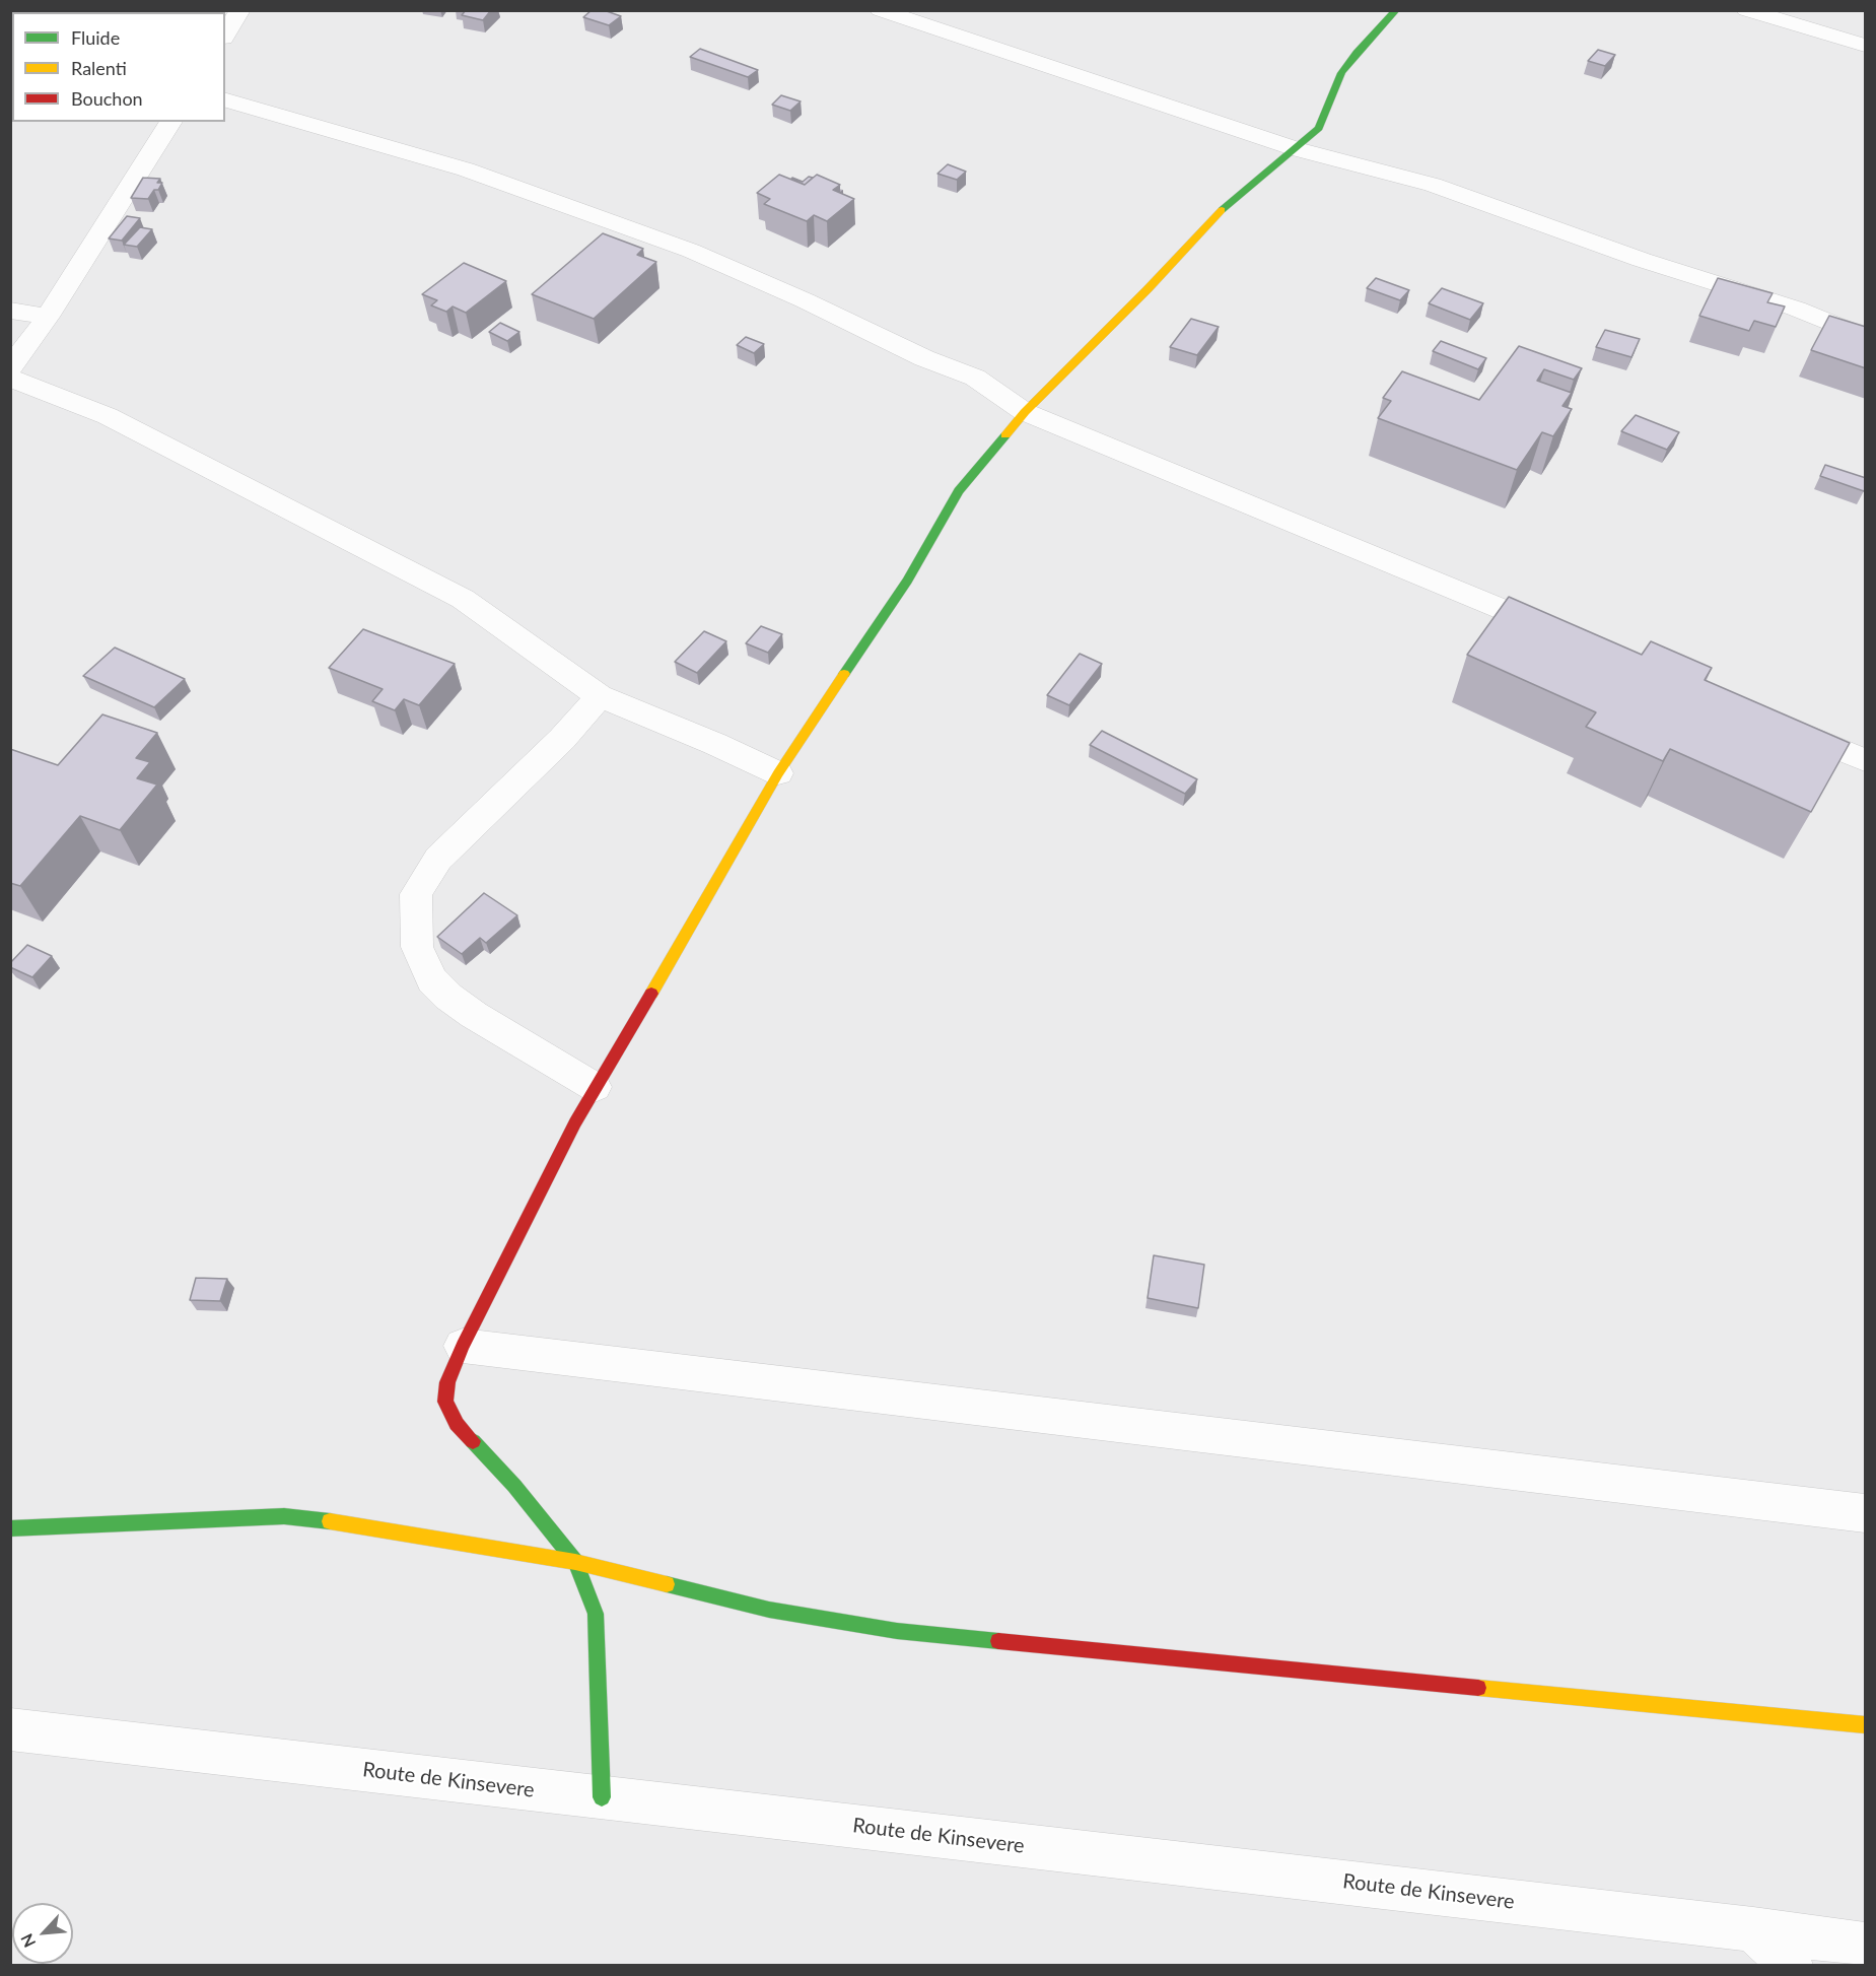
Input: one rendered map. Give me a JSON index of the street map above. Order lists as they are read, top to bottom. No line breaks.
{"streets":{"street":["Route de Kinsevere"]},"legend":["Fluide","Ralenti","Bouchon"],"north":"bottom left"}
